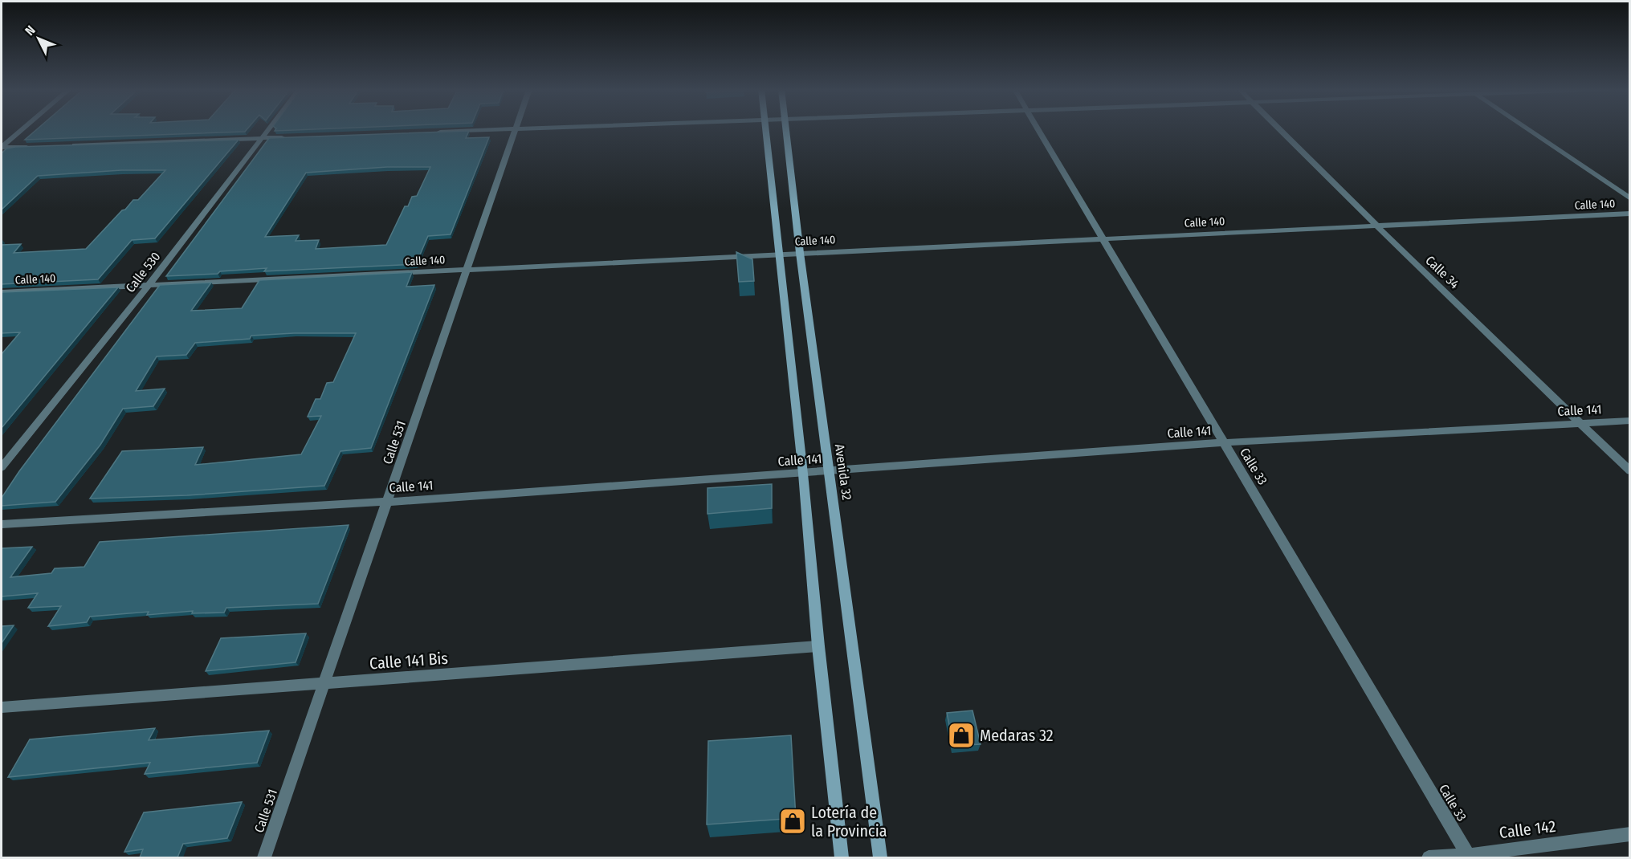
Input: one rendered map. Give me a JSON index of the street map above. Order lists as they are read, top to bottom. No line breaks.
{"streets":{"main road":["Avenida 32"],"street":["Calle 140","Calle 530","Calle 34","Calle 141","Calle 531","Calle 33","Calle 141 Bis","Calle 142"]},"crossings":[["Calle 140","Calle 530"],["Calle 140","Calle 34"],["Calle 140","Calle 531"],["Calle 140","Calle 33"],["Calle 140","Avenida 32"],["Calle 34","Calle 141"],["Calle 141","Calle 531"],["Calle 141","Calle 33"],["Calle 141","Avenida 32"],["Calle 531","Calle 141 Bis"],["Calle 33","Calle 142"]],"places":{"shop":["Medaras 32","Lotería de la Provincia"]},"north":"top left"}
